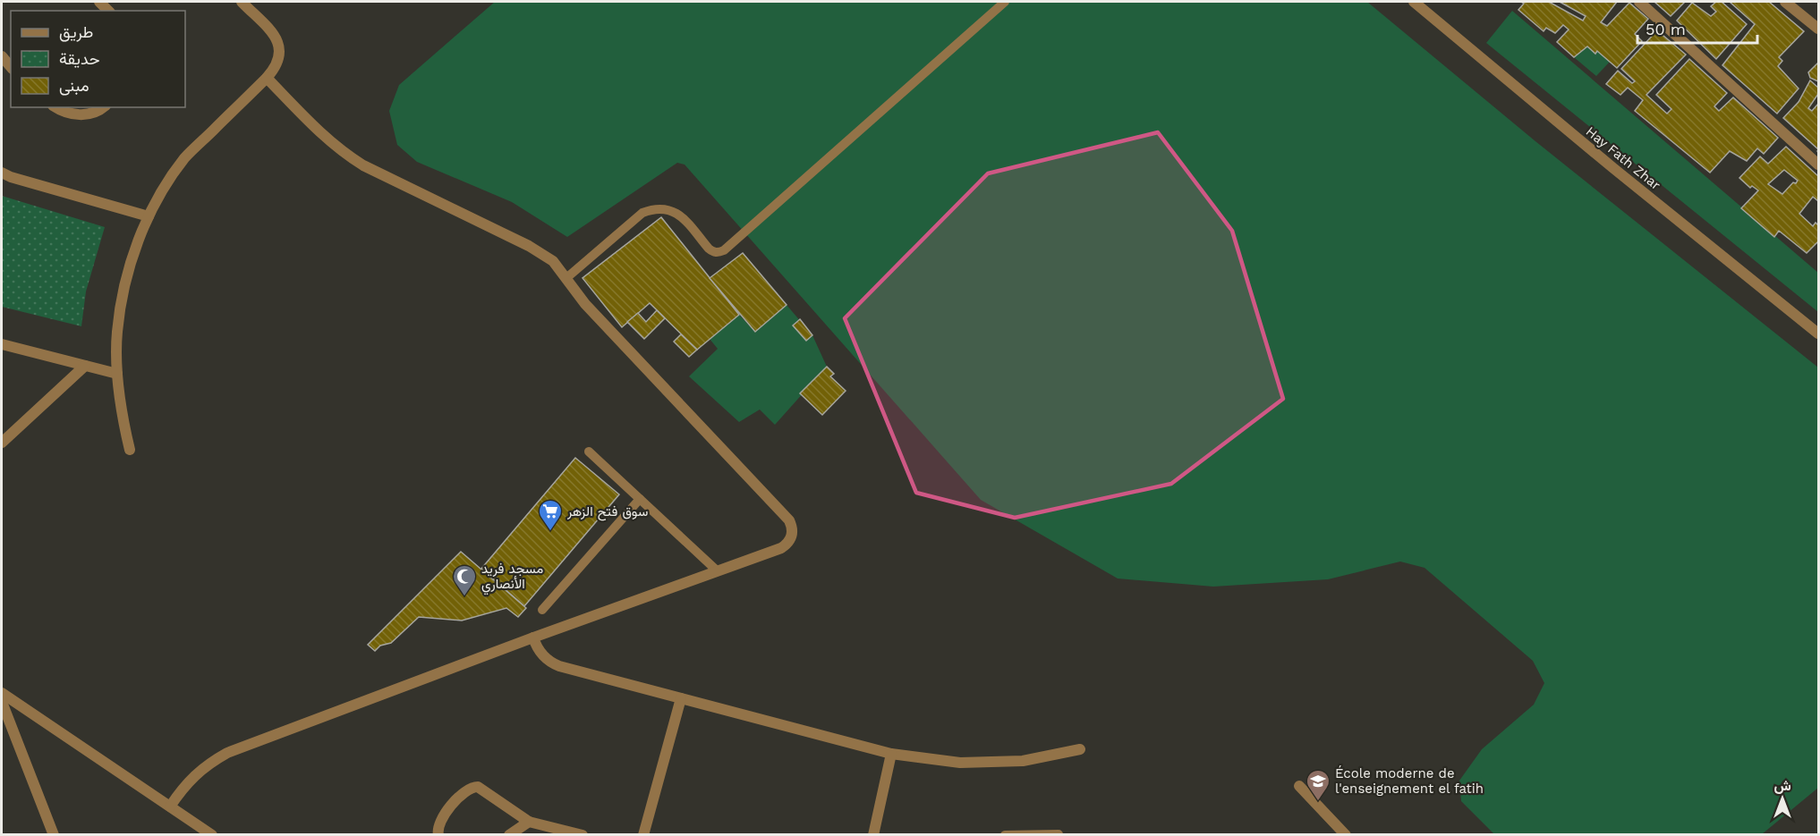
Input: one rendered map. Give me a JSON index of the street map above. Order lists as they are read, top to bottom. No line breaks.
{"streets":{"street":["Hay Fath Zhar"]},"places":{"supermarket":["سوق فتح الزهر"],"mosque":["مسجد فريد الأنصاري"],"school or university":["École moderne de l'enseignement el fatih"]},"legend":["طريق","حديقة","مبنى"],"scale_bar":"50 m","north":"top"}
